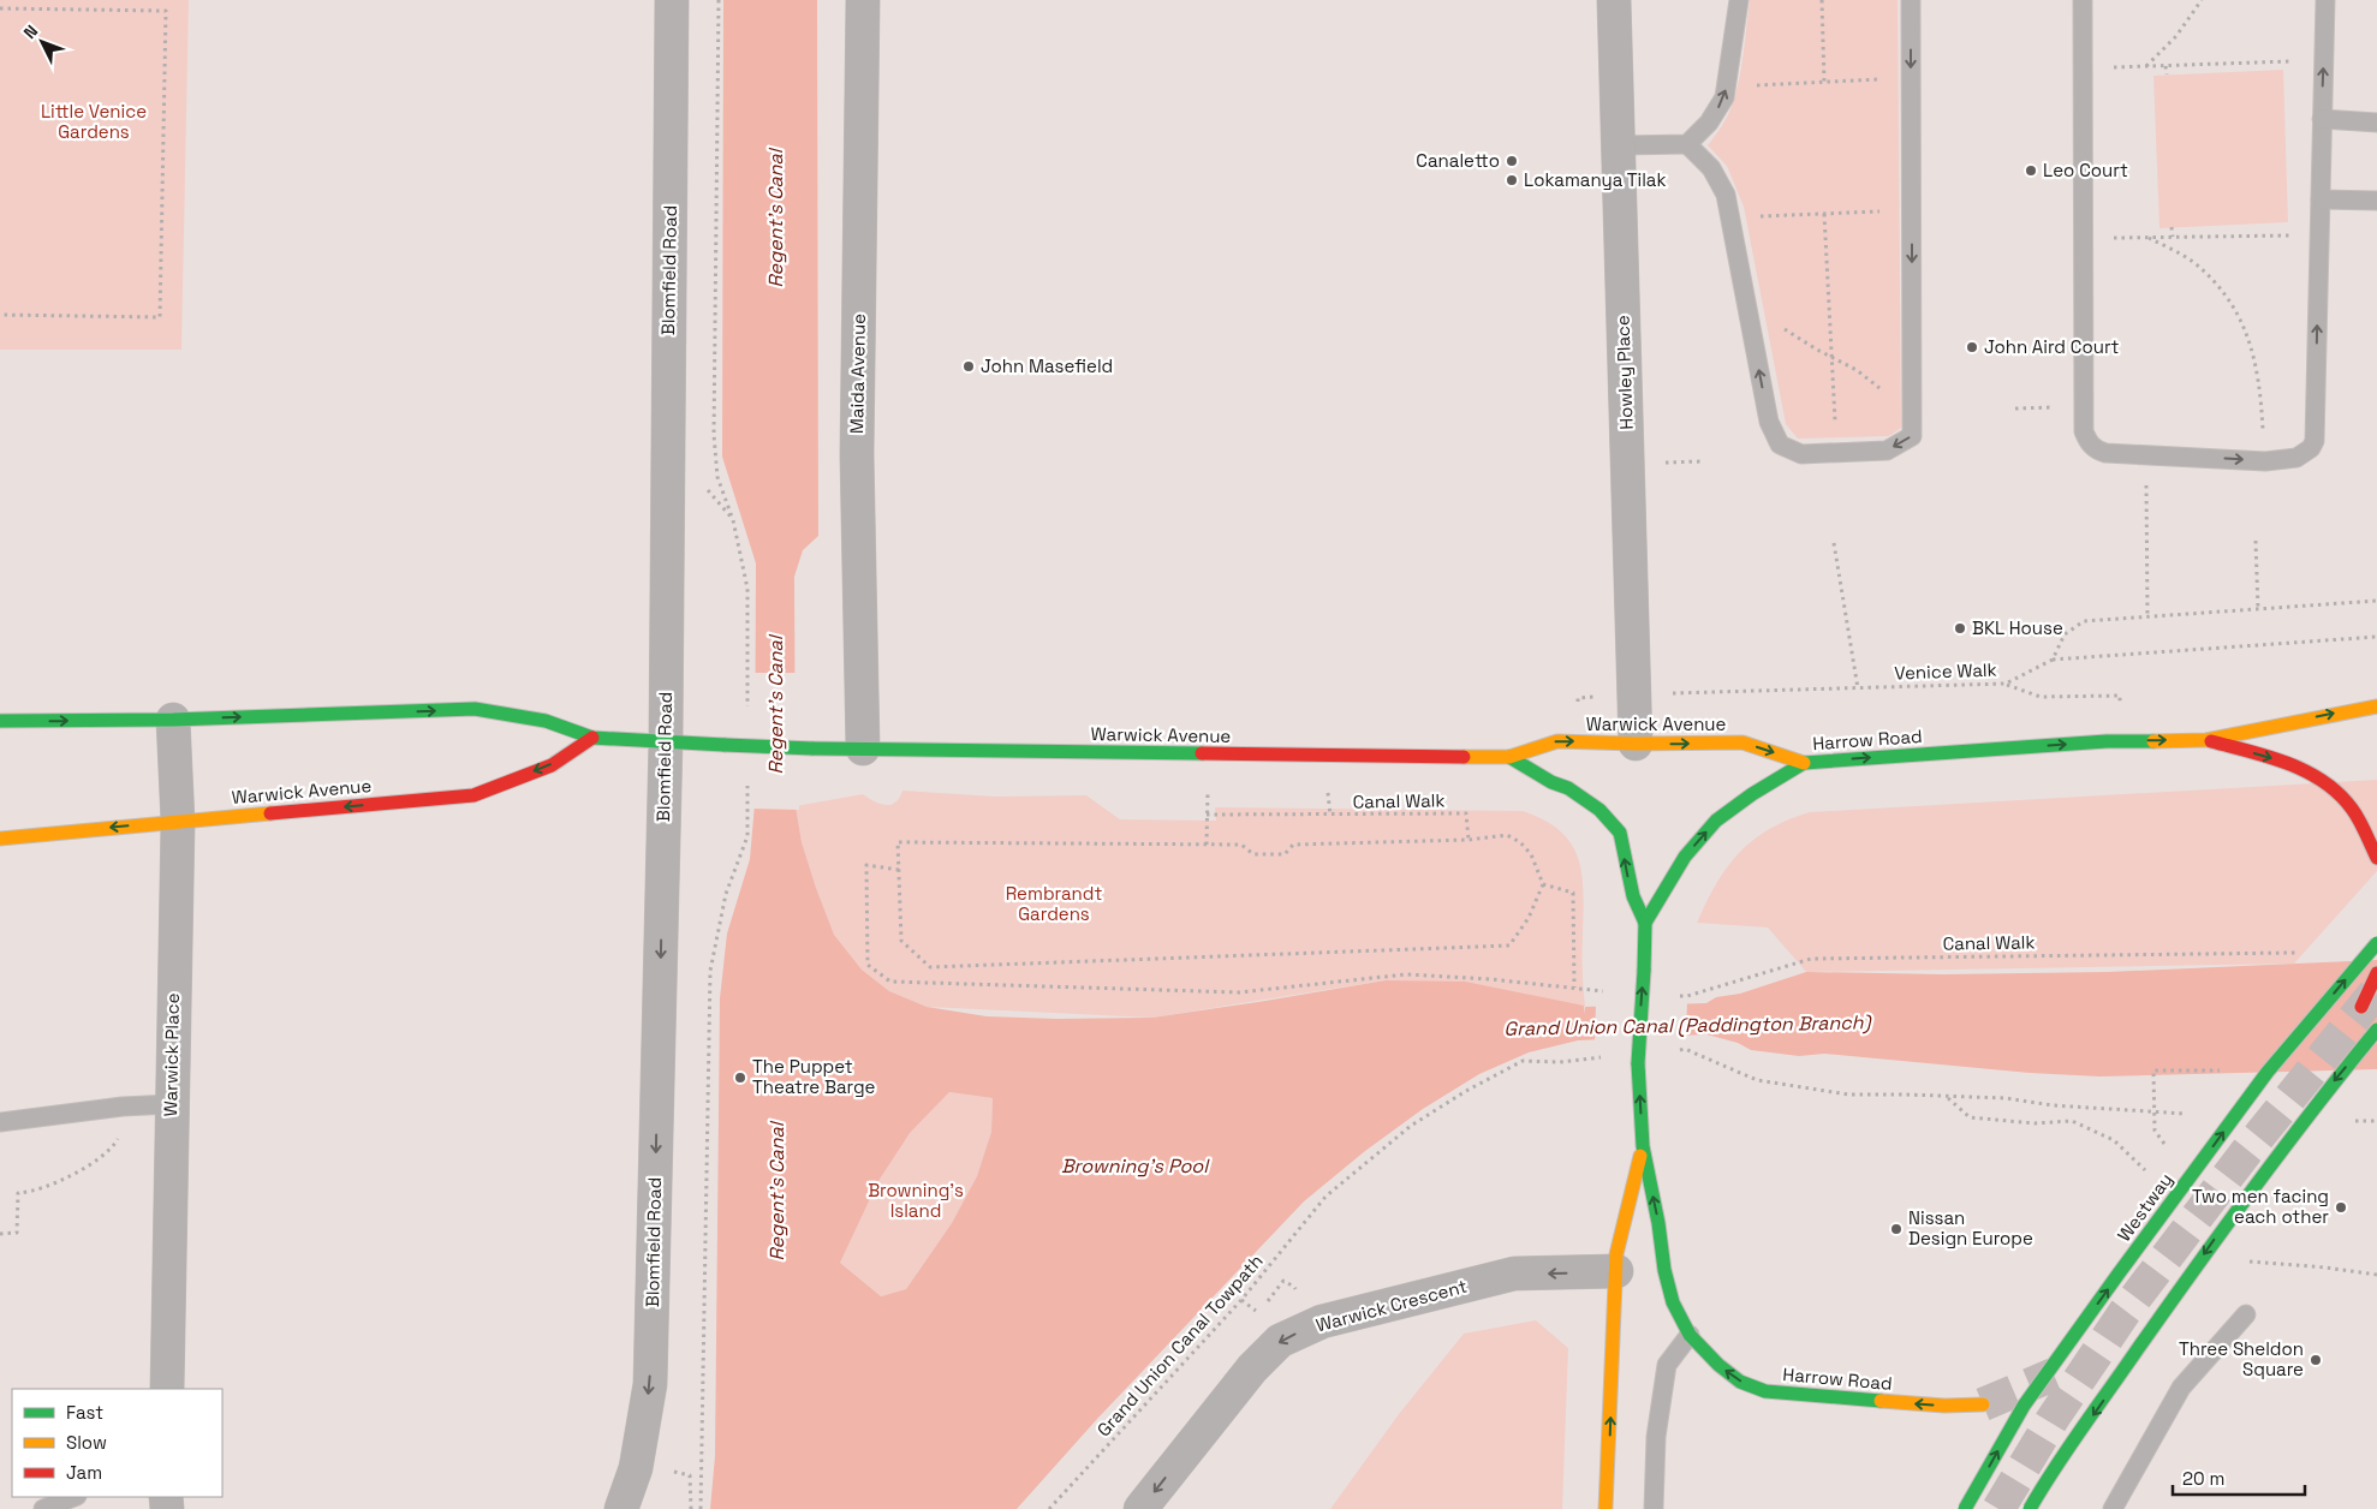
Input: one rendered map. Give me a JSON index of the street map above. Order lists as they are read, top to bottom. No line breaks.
{"streets":{"main road":["Warwick Avenue","Harrow Road","Westway"],"street":["Blomfield Road","Howley Place","Maida Avenue","Warwick Place","Warwick Crescent"],"path":["Venice Walk","Canal Walk","Grand Union Canal Towpath"]},"crossings":[["Blomfield Road","Warwick Avenue"],["Howley Place","Venice Walk"],["Howley Place","Warwick Avenue"],["Maida Avenue","Warwick Avenue"],["Warwick Avenue","Harrow Road"],["Warwick Avenue","Warwick Place"],["Harrow Road","Warwick Crescent"]],"one_way":["Blomfield Road","Warwick Crescent"],"water":["Regent's Canal","Grand Union Canal (Paddington Branch)","Browning's Pool"],"parks":["Little Venice Gardens","Rembrandt Gardens","Browning's Island"],"places":["Canaletto","Leo Court","Lokamanya Tilak","John Aird Court","John Masefield","BKL House","The Puppet Theatre Barge","Two men facing each other","Nissan Design Europe","Three Sheldon Square"],"legend":["Fast","Slow","Jam"],"scale_bar":"20 m","north":"top left"}
